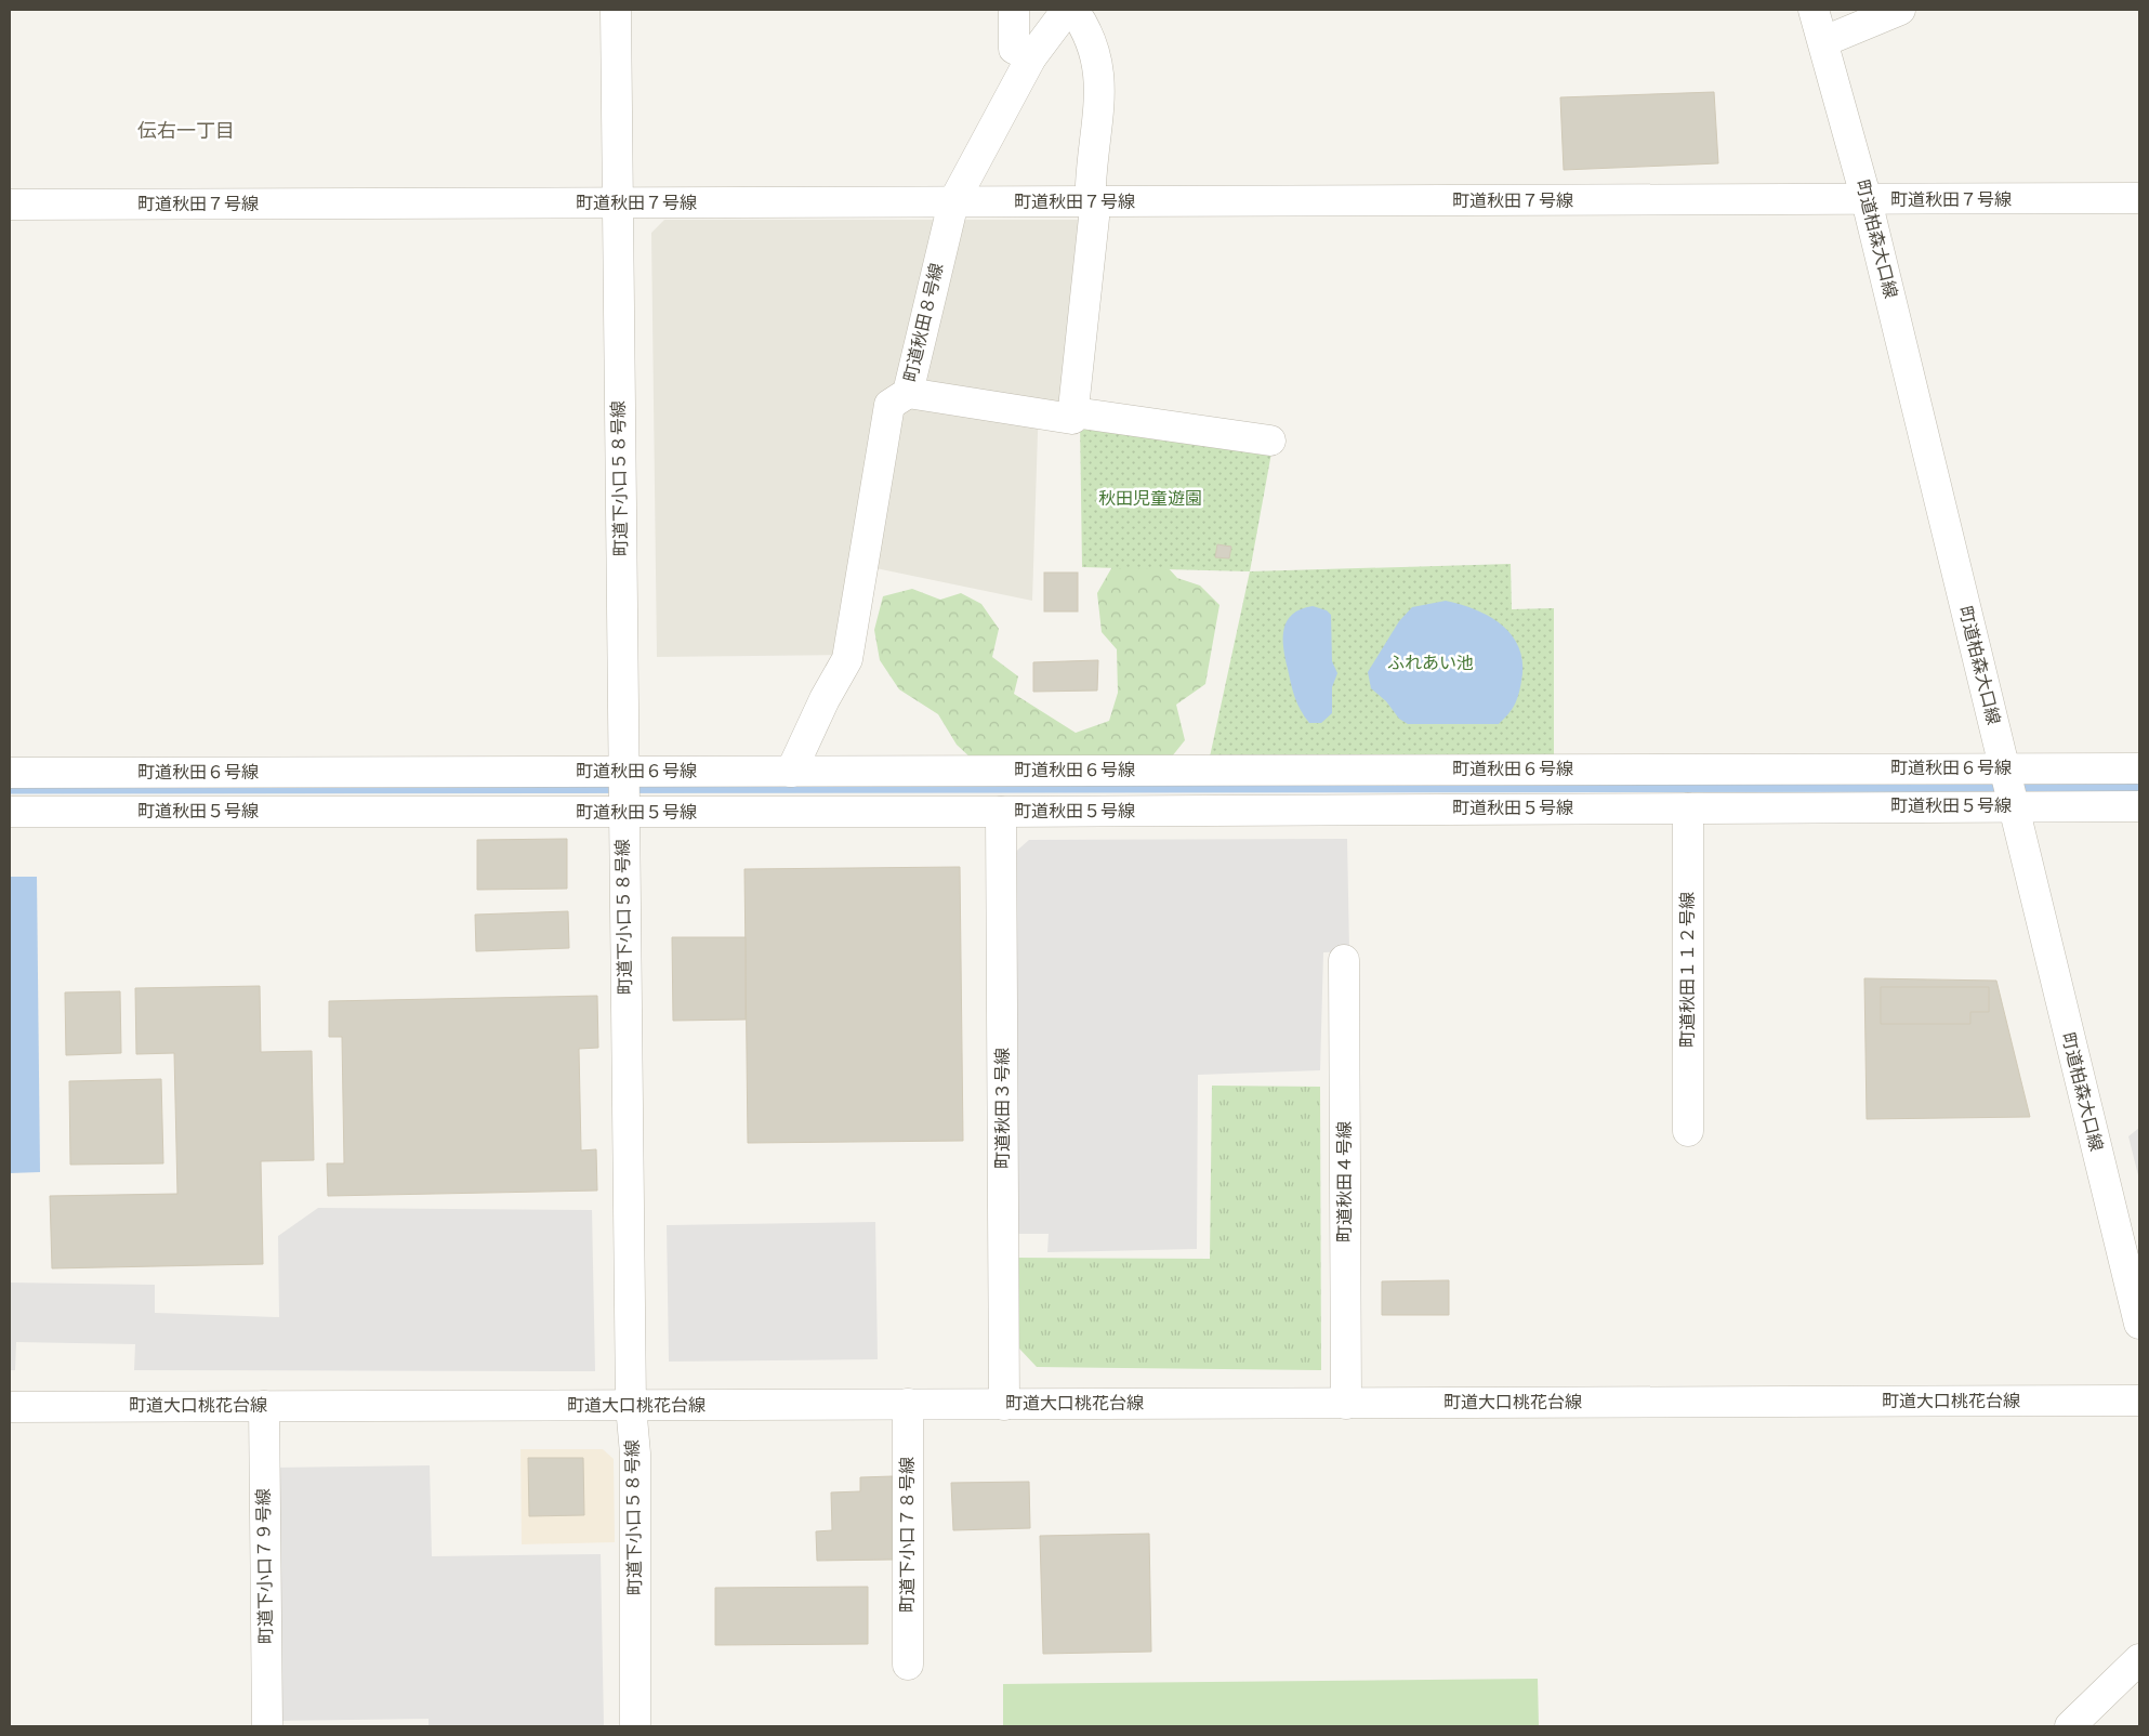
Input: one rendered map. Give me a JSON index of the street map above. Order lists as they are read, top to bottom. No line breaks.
{"streets":{"street":["町道秋田７号線","町道柏森大口線","町道秋田８号線","町道下小口５８号線","町道秋田６号線","町道秋田５号線","町道秋田１１２号線","町道秋田３号線","町道秋田４号線","町道大口桃花台線","町道下小口７８号線","町道下小口７９号線"]},"crossings":[["町道秋田７号線","町道柏森大口線"],["町道秋田７号線","町道秋田８号線"],["町道秋田７号線","町道下小口５８号線"],["町道柏森大口線","町道秋田６号線"],["町道柏森大口線","町道秋田５号線"],["町道秋田８号線","町道秋田６号線"],["町道下小口５８号線","町道秋田６号線"],["町道下小口５８号線","町道秋田５号線"],["町道下小口５８号線","町道大口桃花台線"],["町道秋田５号線","町道秋田１１２号線"],["町道秋田５号線","町道秋田３号線"],["町道秋田３号線","町道大口桃花台線"],["町道秋田４号線","町道大口桃花台線"],["町道大口桃花台線","町道下小口７８号線"],["町道大口桃花台線","町道下小口７９号線"]],"districts":["伝右一丁目"],"parks":["秋田児童遊園","ふれあい池"]}
